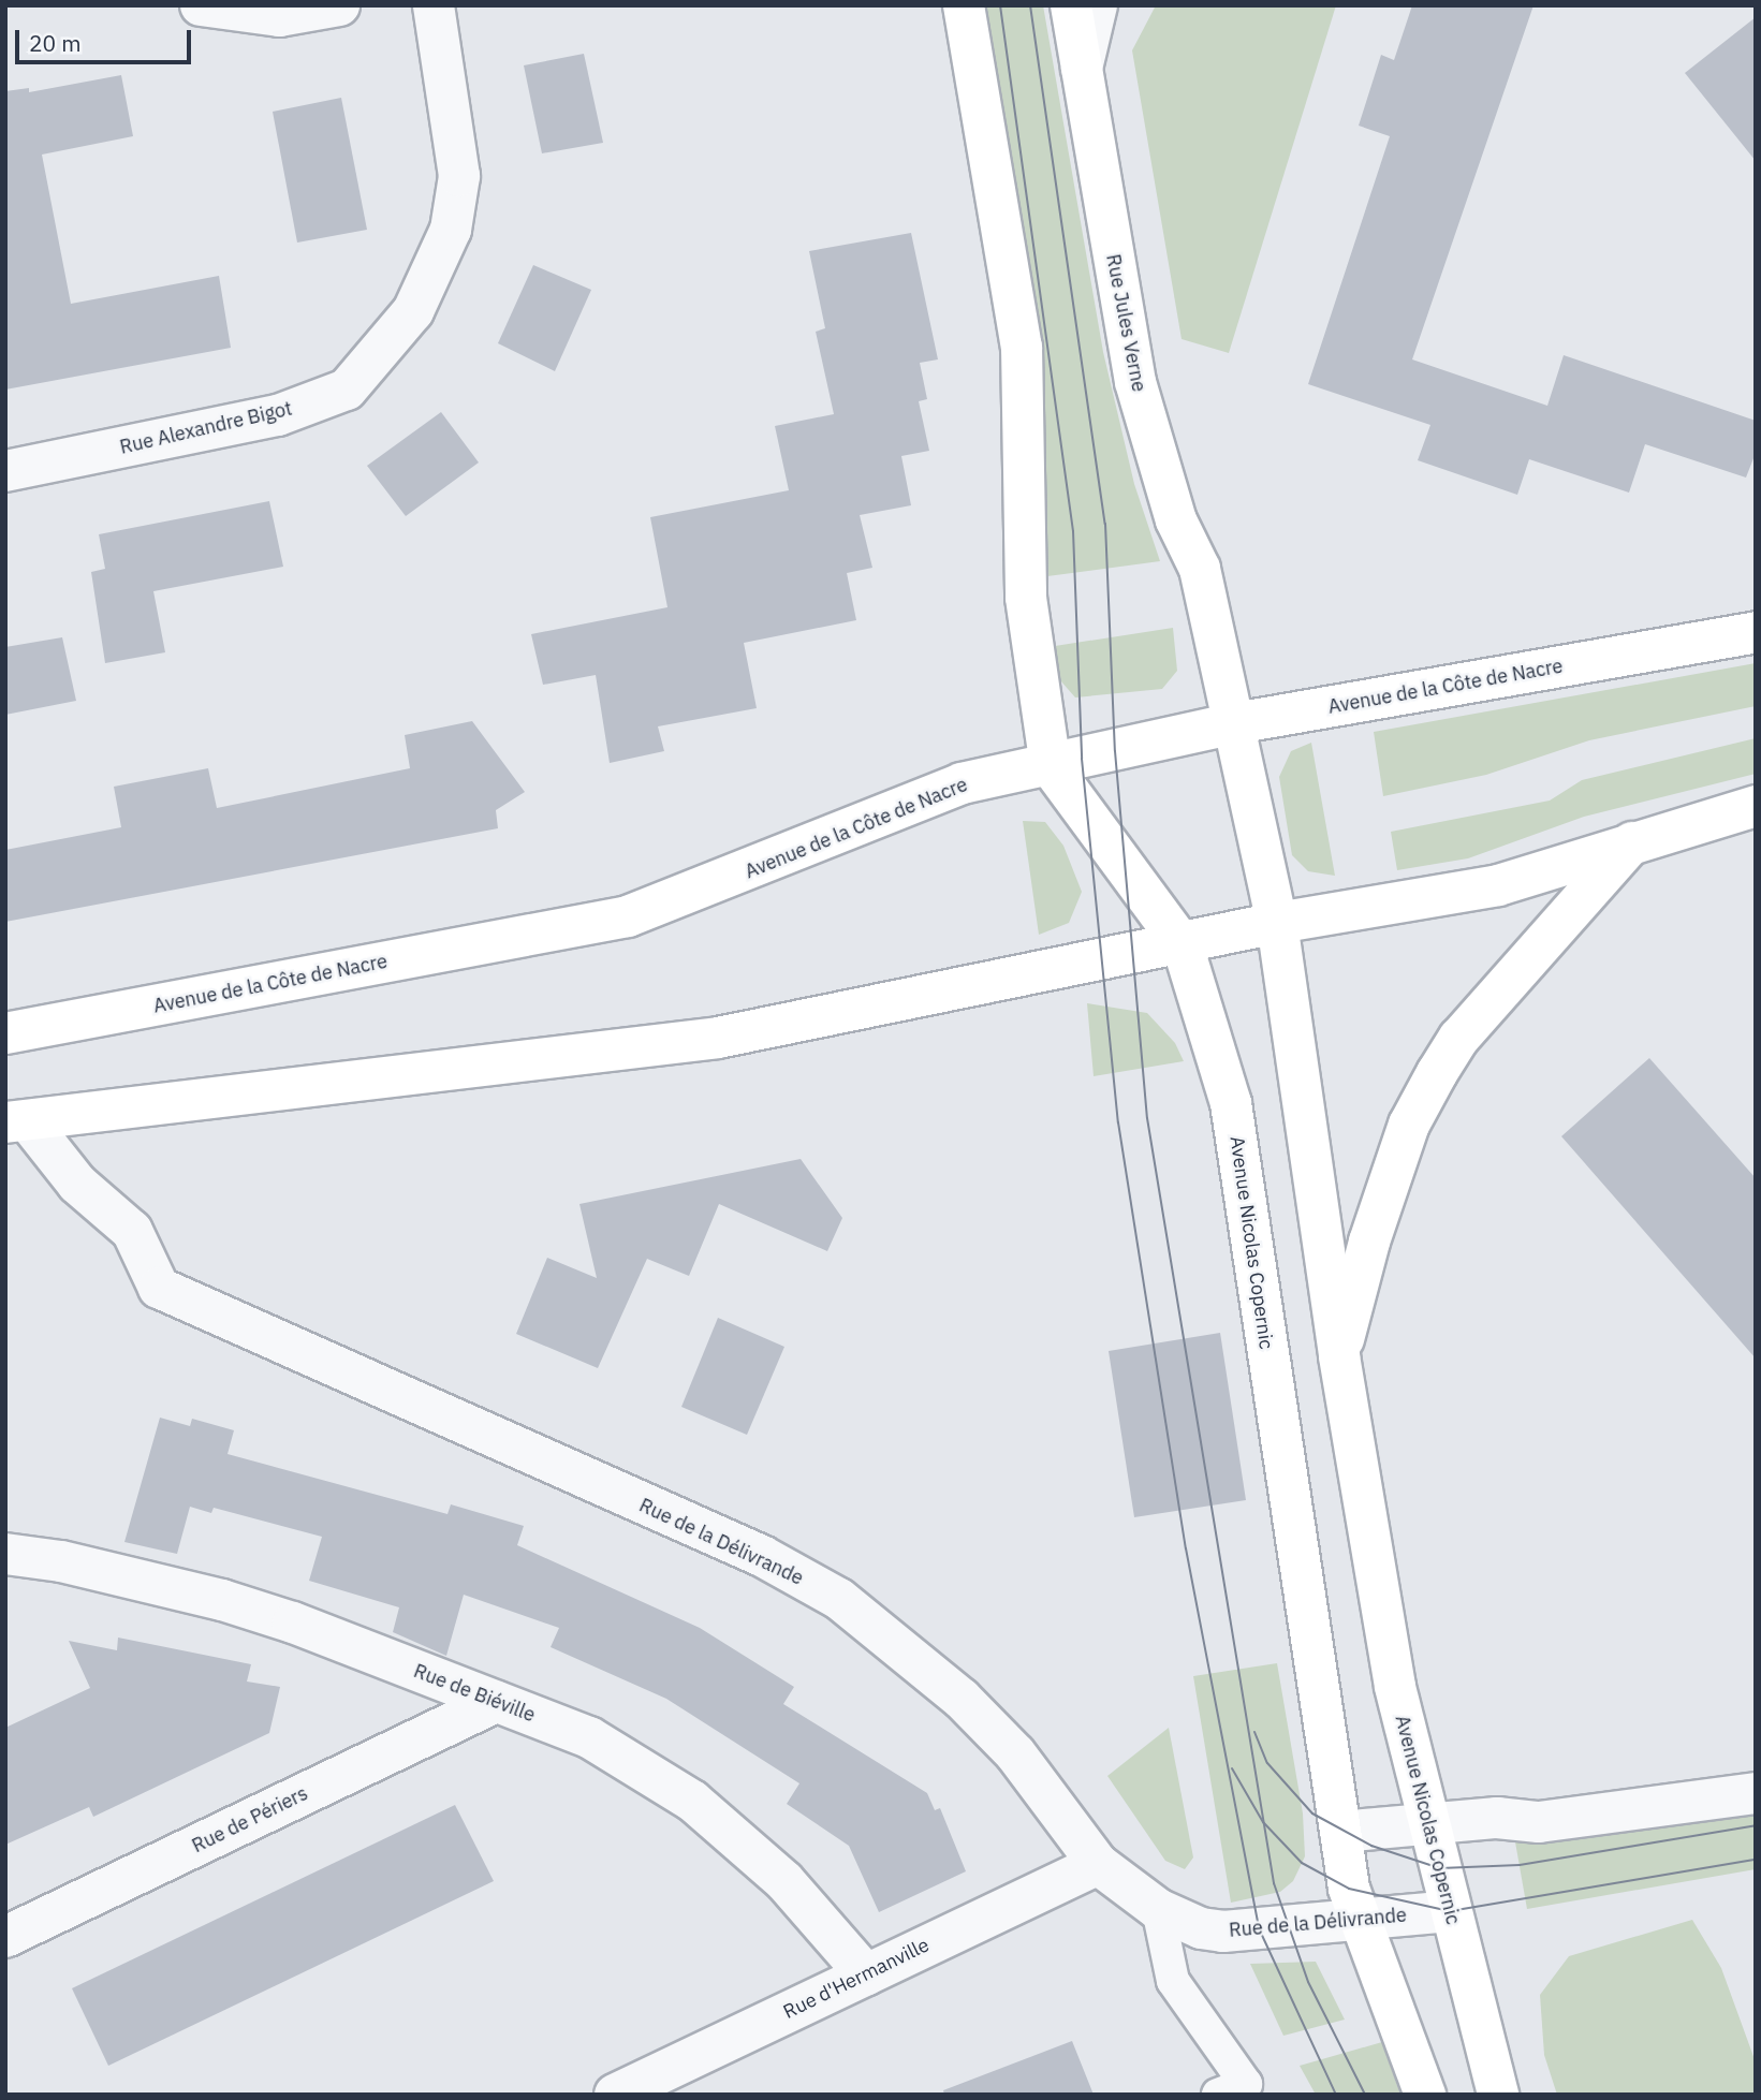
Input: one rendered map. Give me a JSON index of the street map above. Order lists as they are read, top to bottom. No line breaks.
{"streets":{"main road":["Rue Jules Verne","Avenue de la Côte de Nacre","Avenue Nicolas Copernic"],"street":["Rue Alexandre Bigot","Rue de la Délivrande","Rue de Biéville","Rue de Périers","Rue d'Hermanville"]},"crossings":[["Rue Jules Verne","Avenue de la Côte de Nacre"],["Rue Jules Verne","Avenue Nicolas Copernic"],["Avenue de la Côte de Nacre","Avenue Nicolas Copernic"],["Avenue Nicolas Copernic","Rue de la Délivrande"],["Rue de la Délivrande","Rue d'Hermanville"],["Rue de Biéville","Rue de Périers"],["Rue de Biéville","Rue d'Hermanville"]],"scale_bar":"20 m"}
